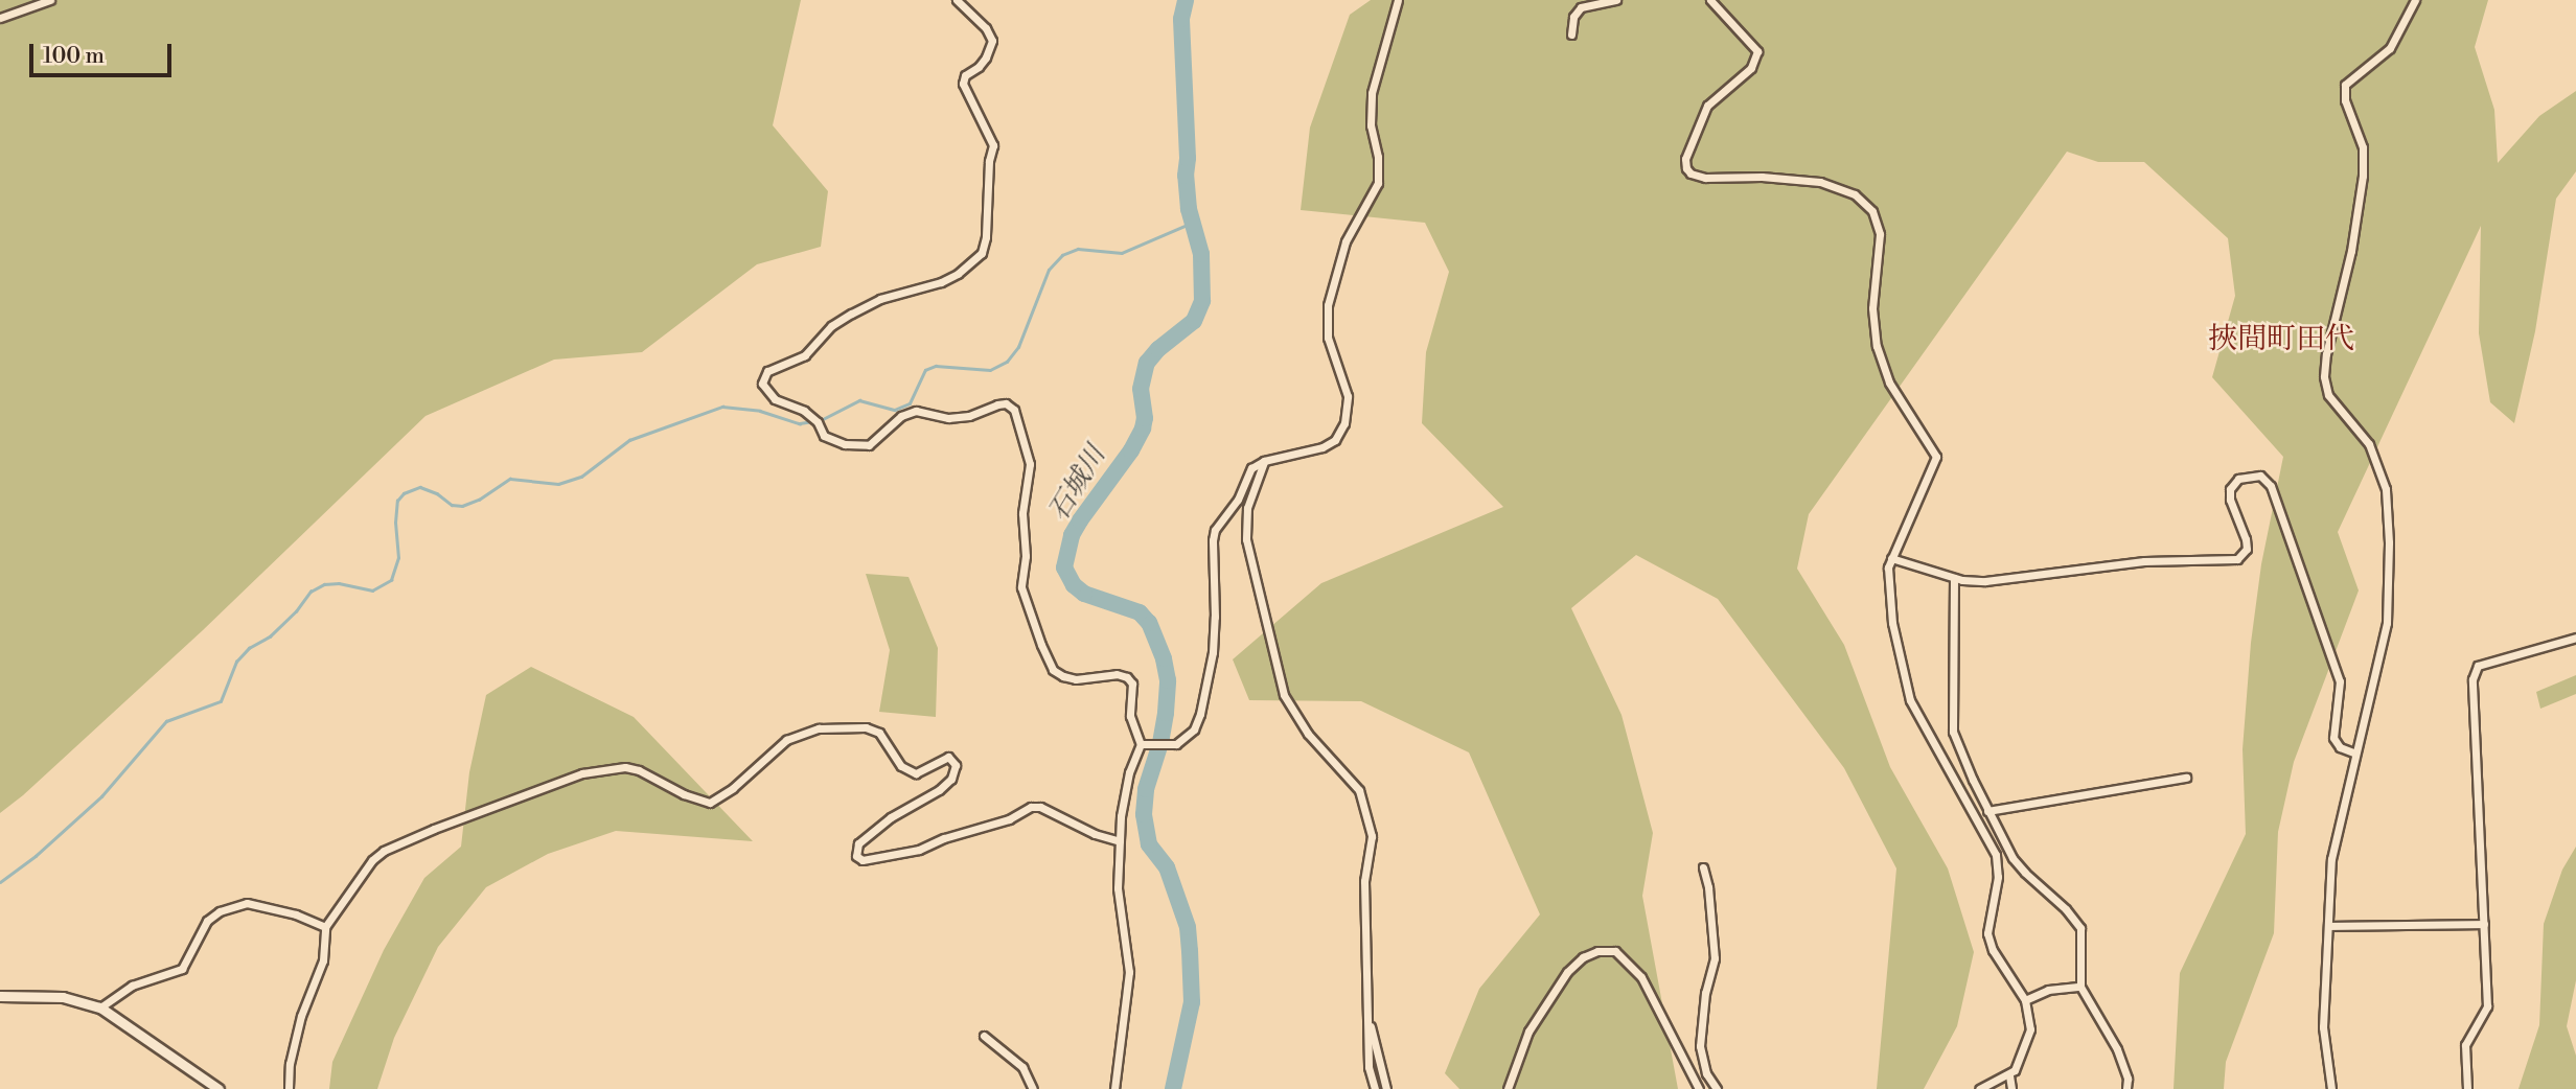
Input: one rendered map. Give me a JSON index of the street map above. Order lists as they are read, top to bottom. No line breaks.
{"districts":["挾間町田代"],"water":["石城川"],"scale_bar":"100 m"}
